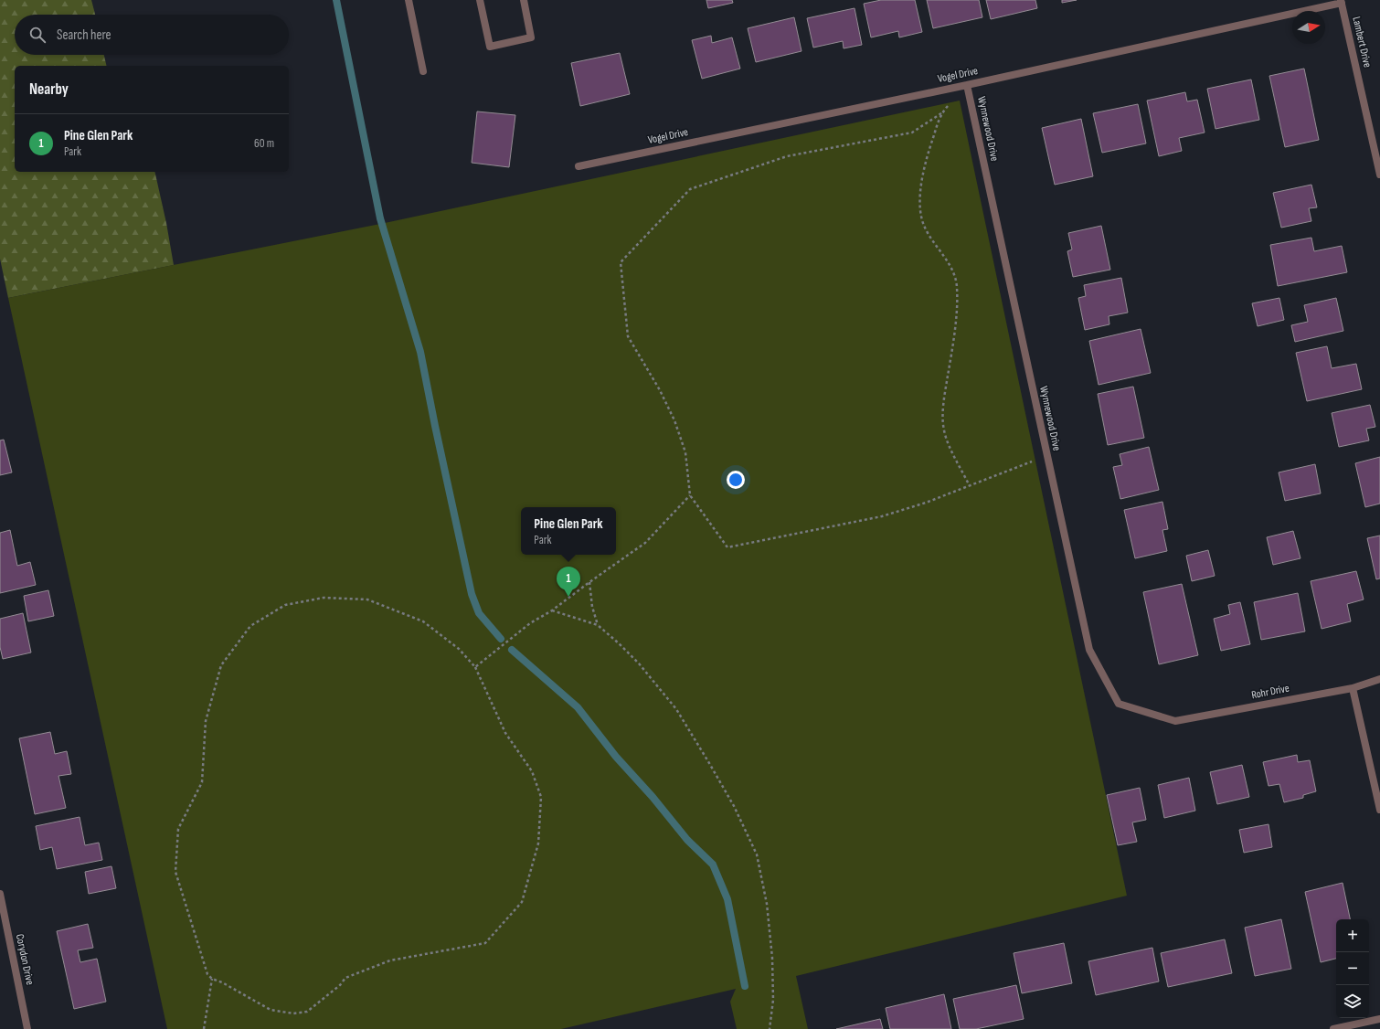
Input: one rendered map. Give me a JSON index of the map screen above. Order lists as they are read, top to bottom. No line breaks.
{"streets":{"street":["Lambert Drive","Vogel Drive","Wynnewood Drive","Rohr Drive","Corydon Drive"]},"crossings":[["Lambert Drive","Vogel Drive"],["Vogel Drive","Wynnewood Drive"],["Wynnewood Drive","Rohr Drive"]],"north":"right","page":{"search":"Search here","heading":"Nearby","list":[{"mark":"1","name":"Pine Glen Park","note":"Park","value":"60 m"}],"popup":["Pine Glen Park","Park"],"pins":"1","map_buttons":["+","−"]}}
